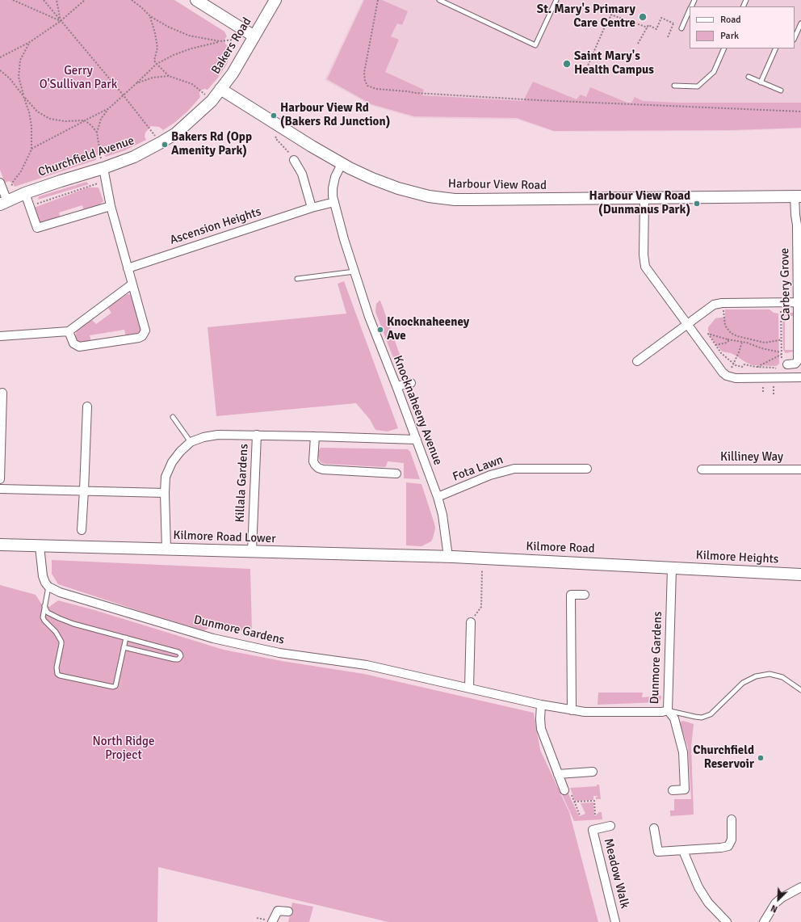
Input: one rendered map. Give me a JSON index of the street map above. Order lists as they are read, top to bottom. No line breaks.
{"streets":{"street":["Bakers Road","Churchfield Avenue","Harbour View Road","Ascension Heights","Carbery Grove","Knocknaheeny Avenue","Killiney Way","Fota Lawn","Killala Gardens","Kilmore Road Lower","Kilmore Road","Kilmore Heights","Dunmore Gardens","Meadow Walk"]},"crossings":[["Bakers Road","Churchfield Avenue"],["Bakers Road","Harbour View Road"],["Churchfield Avenue","Harbour View Road"],["Harbour View Road","Carbery Grove"],["Harbour View Road","Knocknaheeny Avenue"],["Ascension Heights","Knocknaheeny Avenue"],["Knocknaheeny Avenue","Fota Lawn"],["Knocknaheeny Avenue","Killala Gardens"],["Knocknaheeny Avenue","Kilmore Road Lower"],["Knocknaheeny Avenue","Kilmore Road"],["Killala Gardens","Kilmore Road Lower"],["Kilmore Road Lower","Kilmore Road"],["Kilmore Road","Kilmore Heights"],["Kilmore Road","Dunmore Gardens"],["Kilmore Heights","Dunmore Gardens"]],"parks":["Gerry O'Sullivan Park","North Ridge Project"],"places":["St. Mary's Primary Care Centre","Saint Mary's Health Campus","Harbour View Rd (Bakers Rd Junction)","Bakers Rd (Opp Amenity Park)","Harbour View Road (Dunmanus Park)","Knocknaheeney Ave","Churchfield Reservoir"],"legend":["Road","Park"],"north":"bottom left"}
